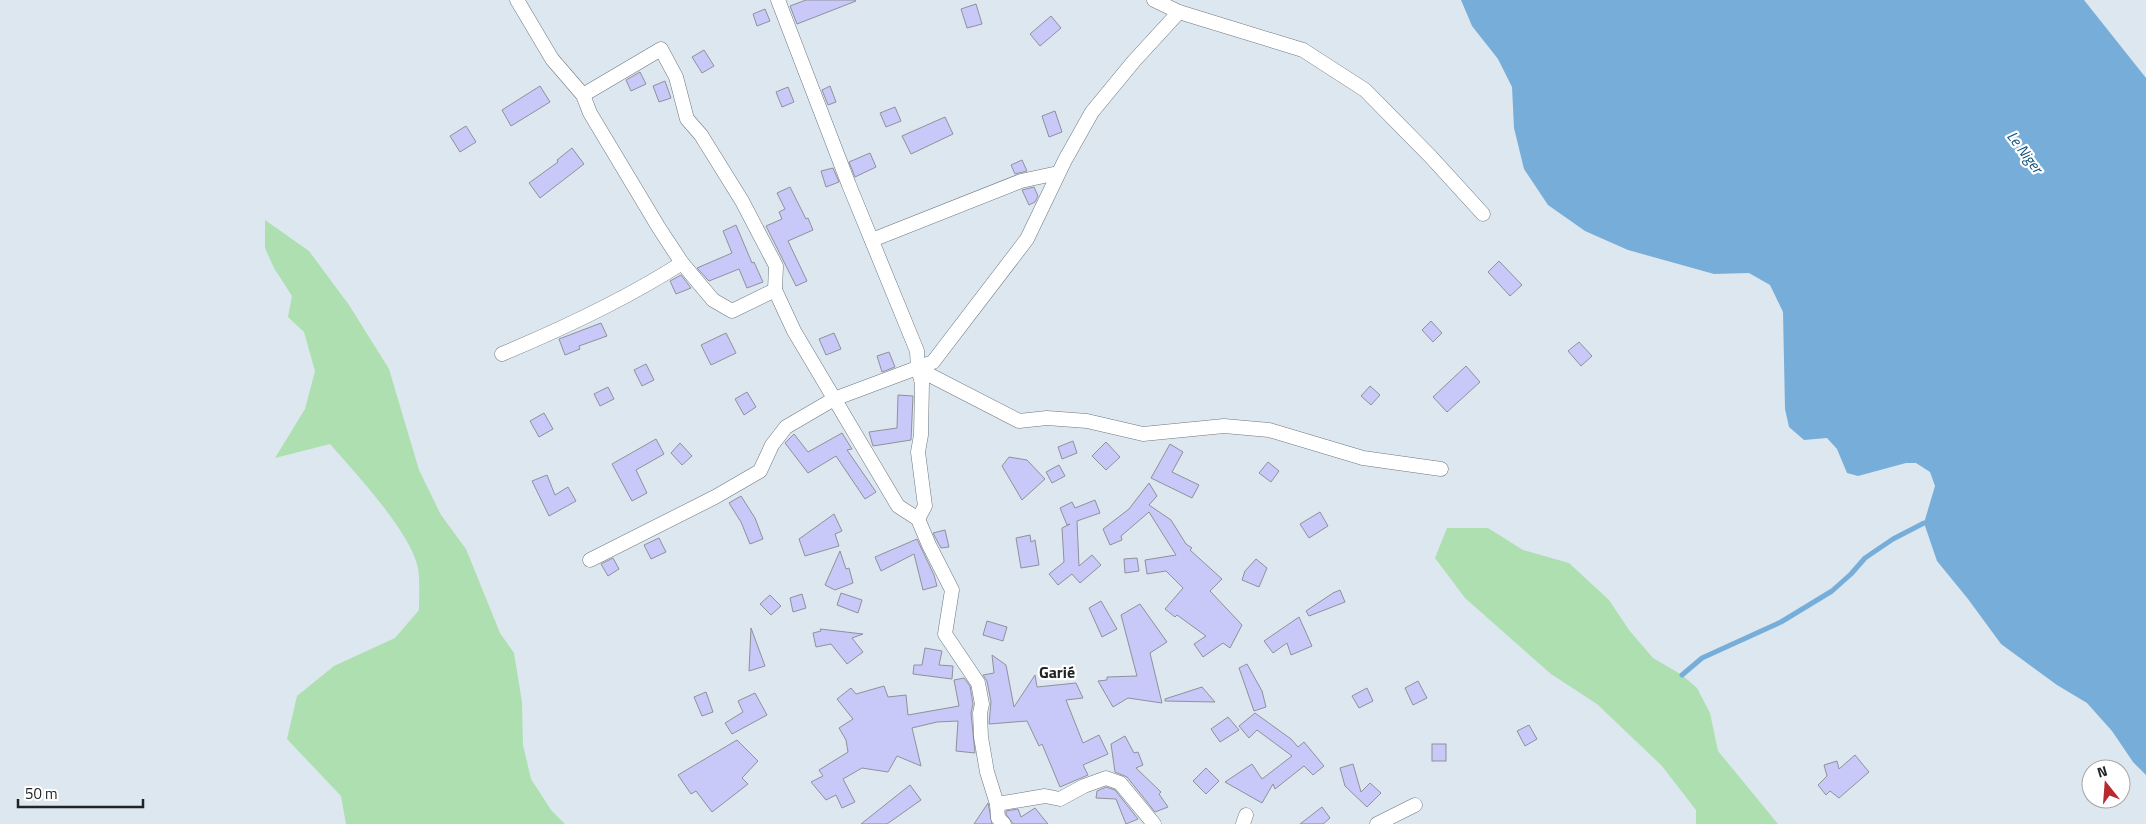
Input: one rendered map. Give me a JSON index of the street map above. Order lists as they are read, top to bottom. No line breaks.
{"districts":["Garié"],"water":["Le Niger"],"scale_bar":"50 m","north":"top"}
